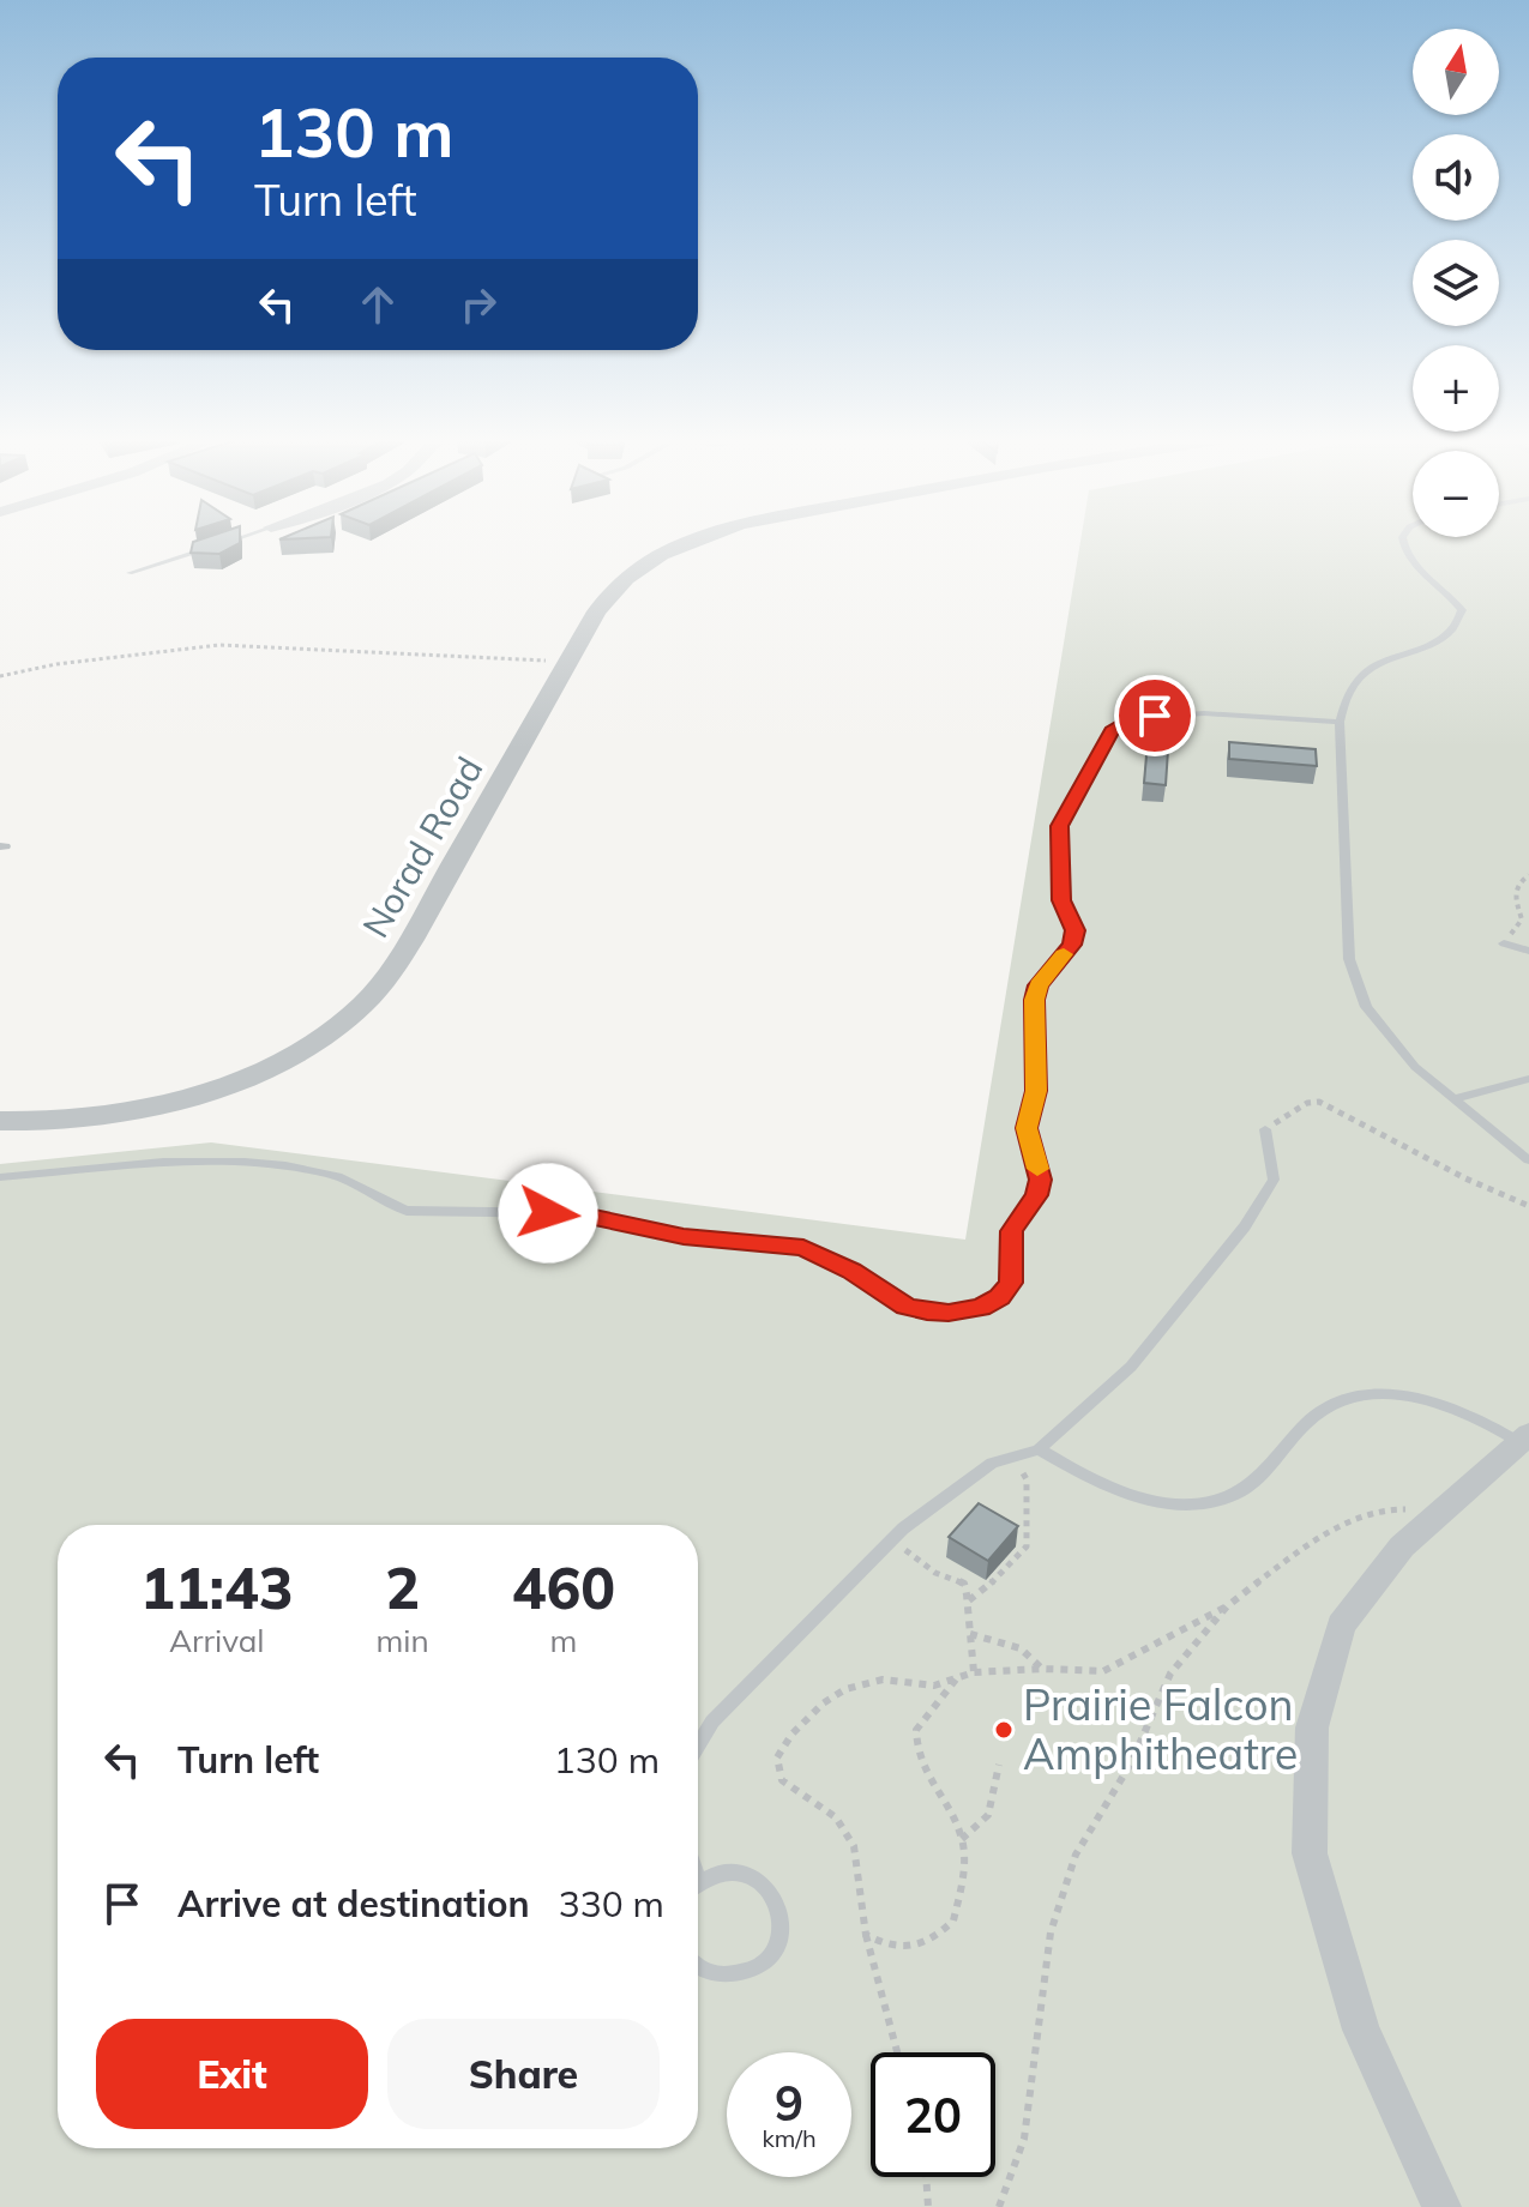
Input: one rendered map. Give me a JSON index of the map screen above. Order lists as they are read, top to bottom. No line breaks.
{"streets":{"street":["Norad Road"]},"places":["Prairie Falcon Amphitheatre"],"north":"top","page":{"map_buttons":["+","−"],"turn":["130 m","Turn left"],"eta":["11:43","Arrival","2","min","460","m"],"list":[{"name":"Turn left","value":"130 m"},{"name":"Arrive at destination","value":"330 m"}],"buttons":["Exit","Share"],"speed":"9 km/h","limit":"20"}}
